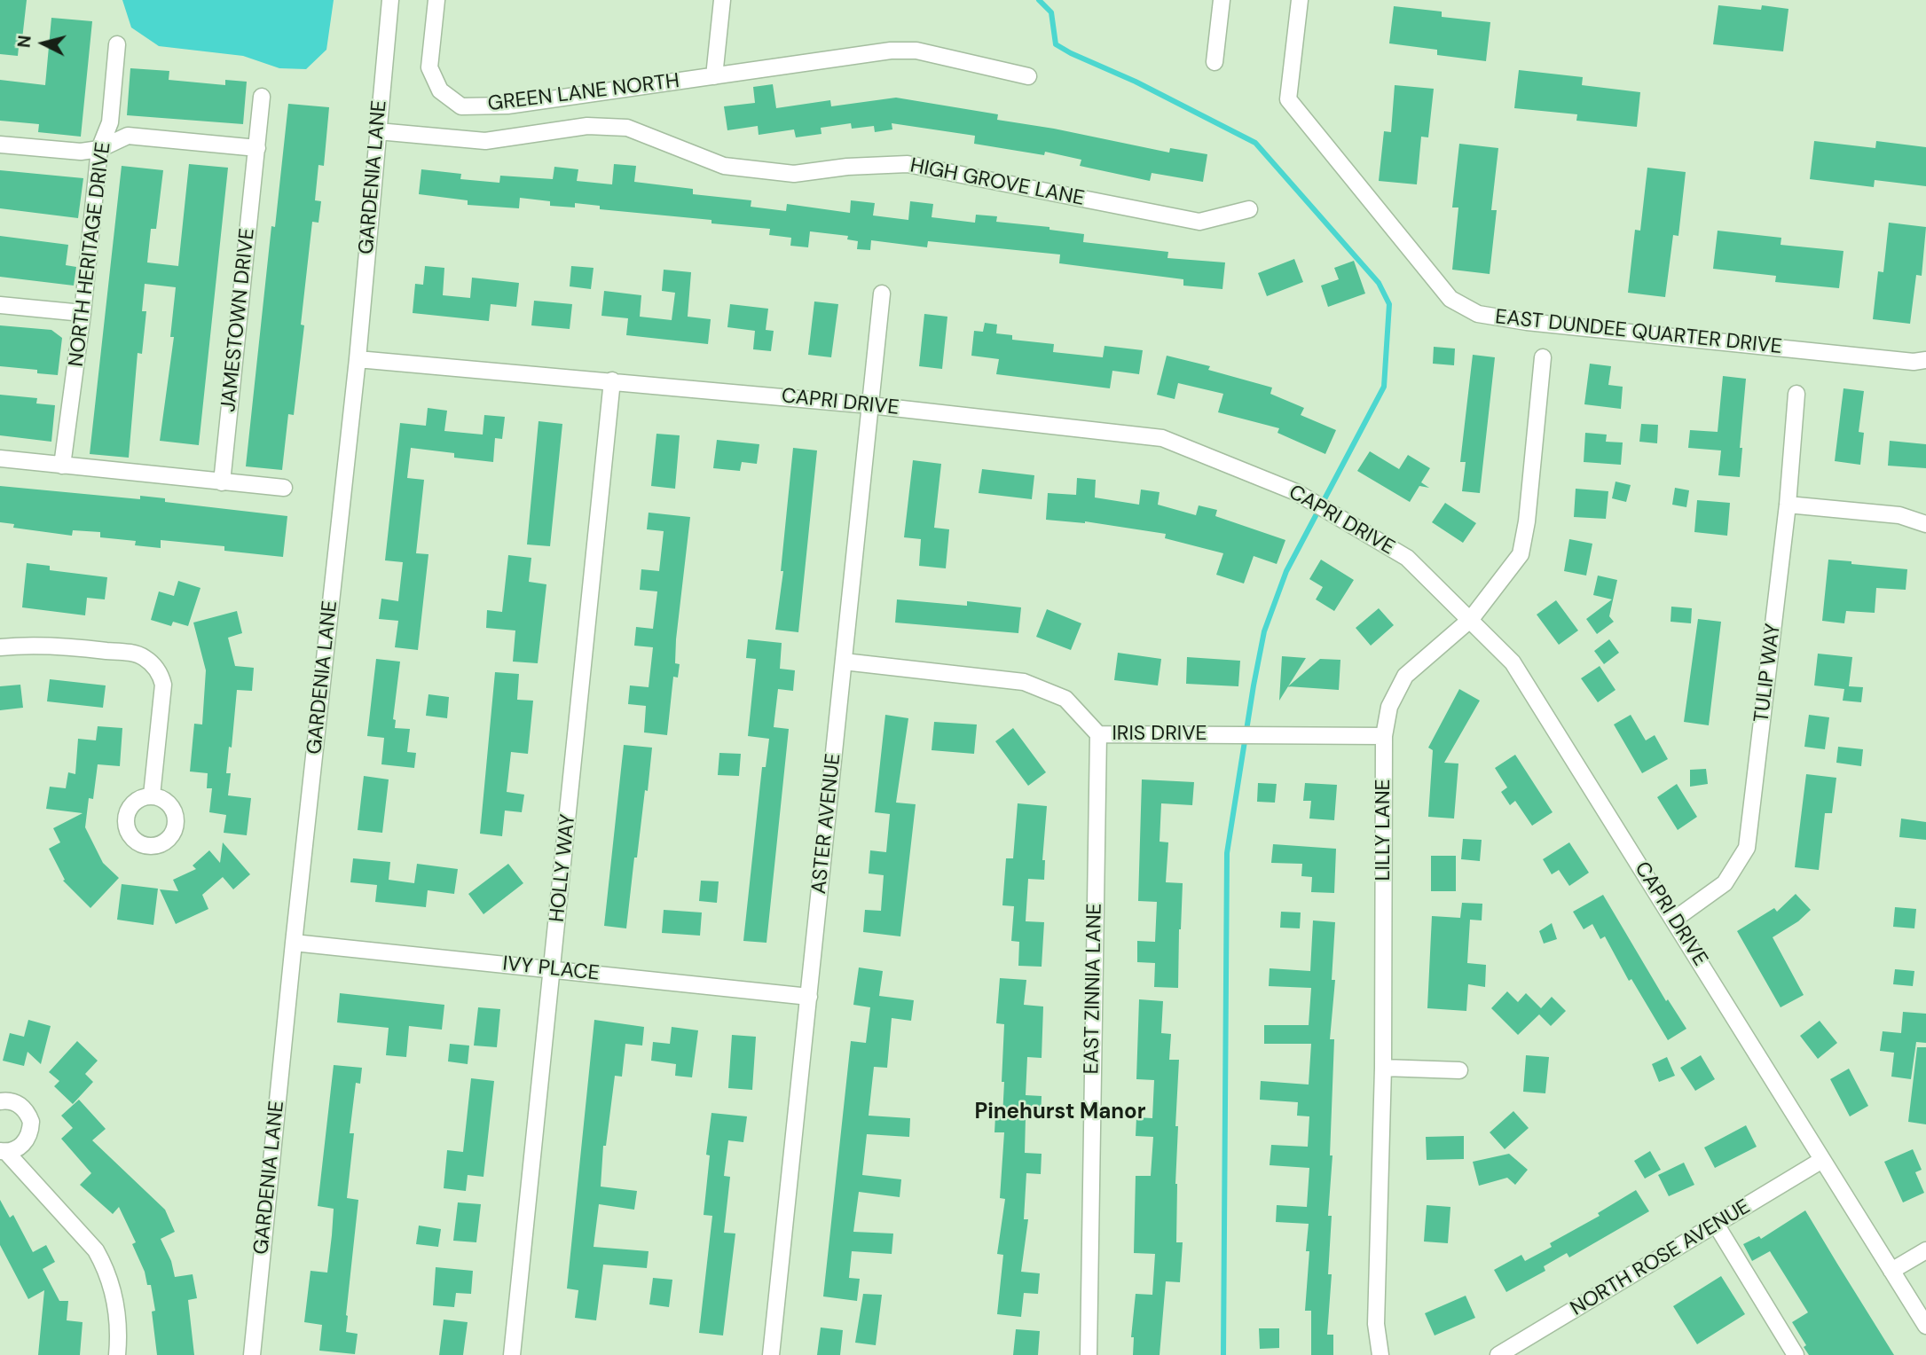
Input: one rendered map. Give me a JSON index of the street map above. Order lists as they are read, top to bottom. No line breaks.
{"streets":{"street":["GREEN LANE NORTH","GARDENIA LANE","HIGH GROVE LANE","NORTH HERITAGE DRIVE","JAMESTOWN DRIVE","EAST DUNDEE QUARTER DRIVE","CAPRI DRIVE","TULIP WAY","IRIS DRIVE","ASTER AVENUE","LILLY LANE","HOLLY WAY","IVY PLACE","EAST ZINNIA LANE","NORTH ROSE AVENUE"]},"crossings":[["GARDENIA LANE","HIGH GROVE LANE"],["GARDENIA LANE","CAPRI DRIVE"],["GARDENIA LANE","IVY PLACE"],["CAPRI DRIVE","TULIP WAY"],["CAPRI DRIVE","ASTER AVENUE"],["CAPRI DRIVE","LILLY LANE"],["CAPRI DRIVE","HOLLY WAY"],["CAPRI DRIVE","NORTH ROSE AVENUE"],["IRIS DRIVE","ASTER AVENUE"],["IRIS DRIVE","LILLY LANE"],["IRIS DRIVE","EAST ZINNIA LANE"],["ASTER AVENUE","IVY PLACE"],["HOLLY WAY","IVY PLACE"]],"districts":["Pinehurst Manor"],"north":"left"}
